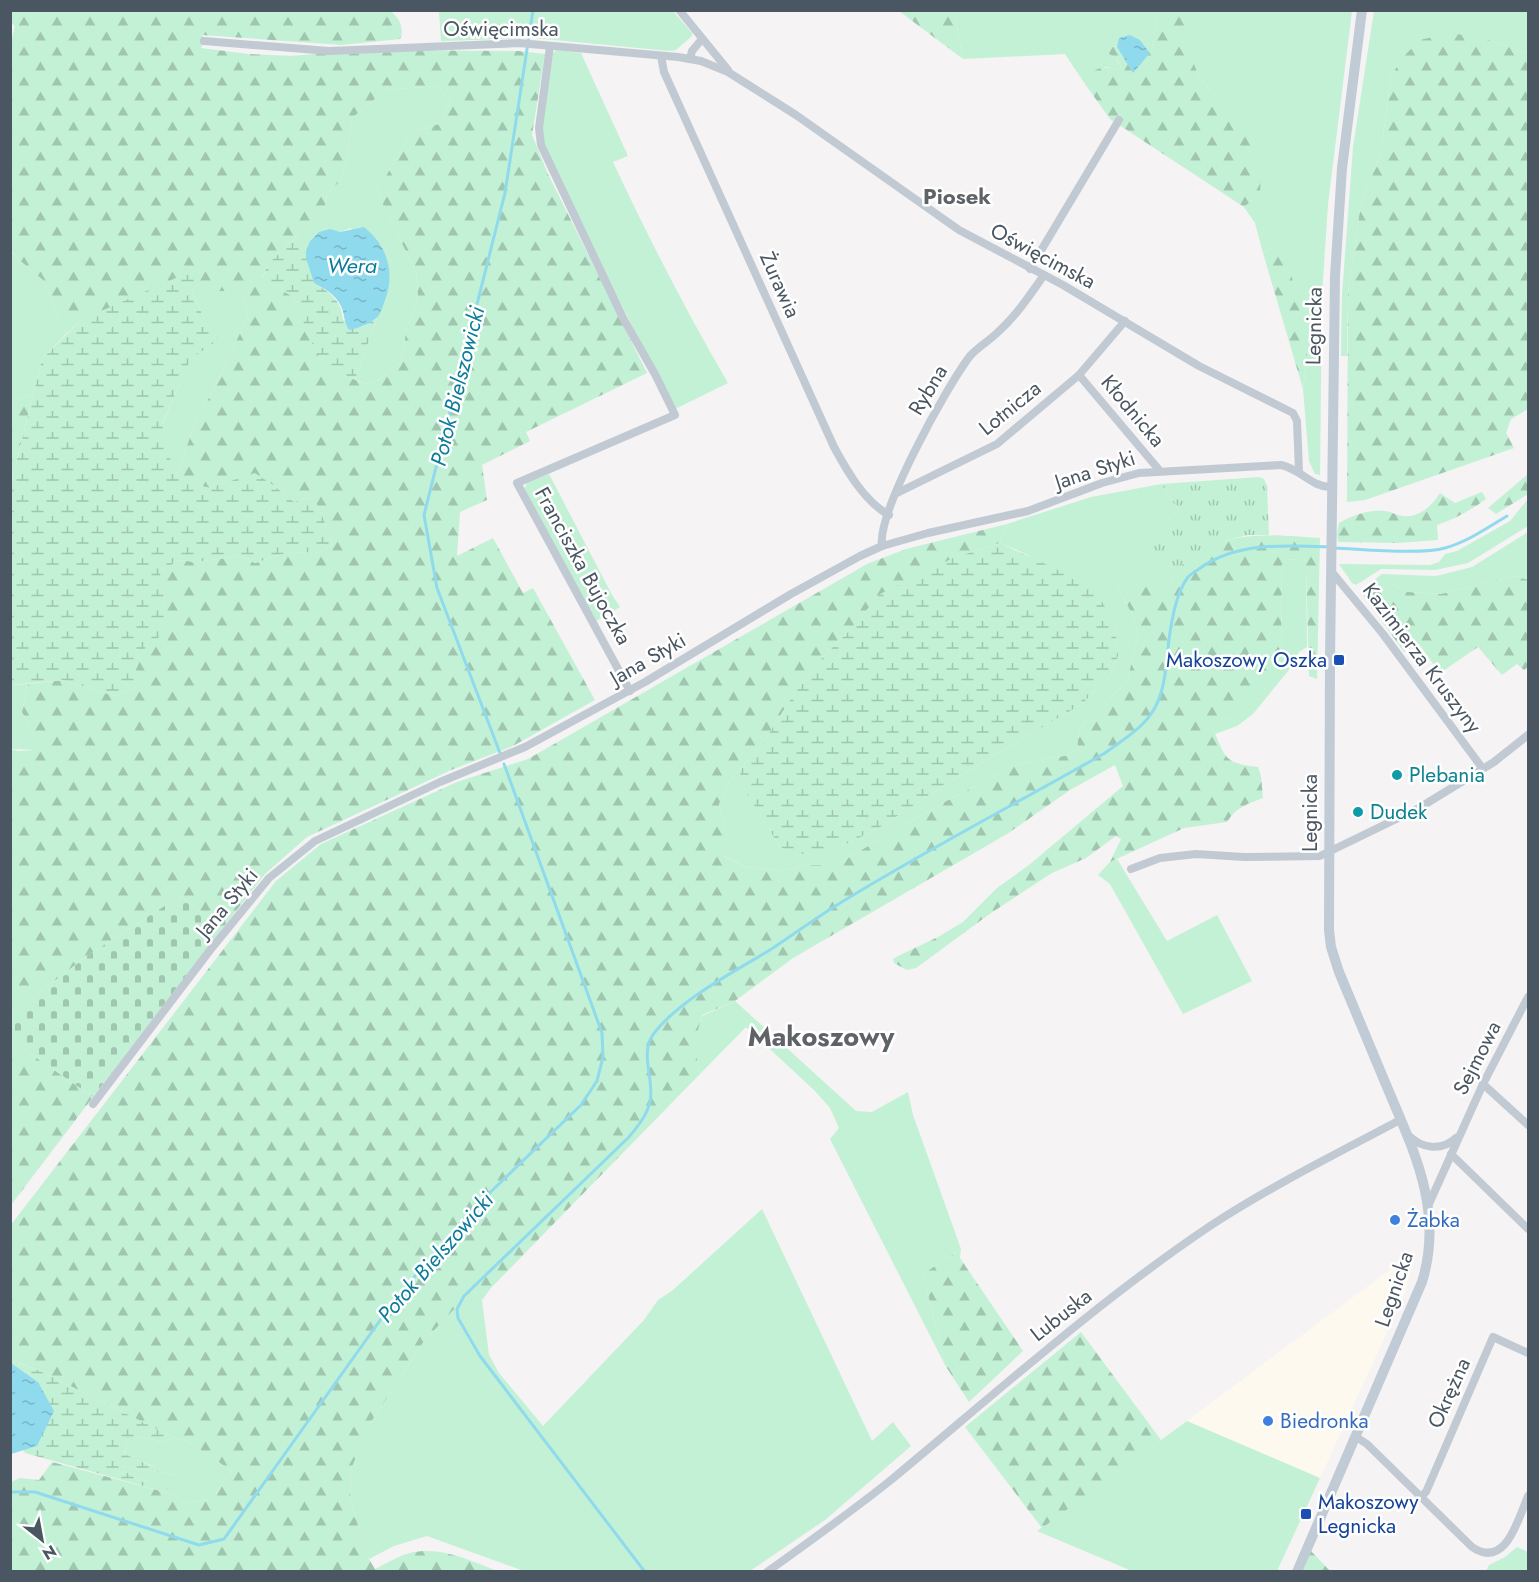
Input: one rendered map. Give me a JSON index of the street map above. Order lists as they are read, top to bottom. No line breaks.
{"streets":{"main road":["Legnicka"],"street":["Oświęcimska","Żurawia","Rybna","Lotnicza","Kłodnicka","Jana Styki","Franciszka Bujoczka","Kazimierza Kruszyny","Sejmowa","Lubuska","Okrężna"]},"crossings":[["Oświęcimska","Żurawia"],["Oświęcimska","Rybna"],["Oświęcimska","Lotnicza"],["Oświęcimska","Jana Styki"],["Oświęcimska","Franciszka Bujoczka"],["Żurawia","Rybna"],["Legnicka","Jana Styki"],["Legnicka","Kazimierza Kruszyny"],["Legnicka","Sejmowa"],["Legnicka","Lubuska"],["Rybna","Lotnicza"],["Rybna","Jana Styki"],["Lotnicza","Kłodnicka"],["Kłodnicka","Jana Styki"],["Jana Styki","Franciszka Bujoczka"]],"districts":["Piosek","Makoszowy"],"water":["Wera","Potok Bielszowicki"],"places":{"transit":["Makoszowy Oszka","Makoszowy Legnicka"],"other":["Plebania","Dudek","Żabka","Biedronka"]},"north":"bottom right"}
